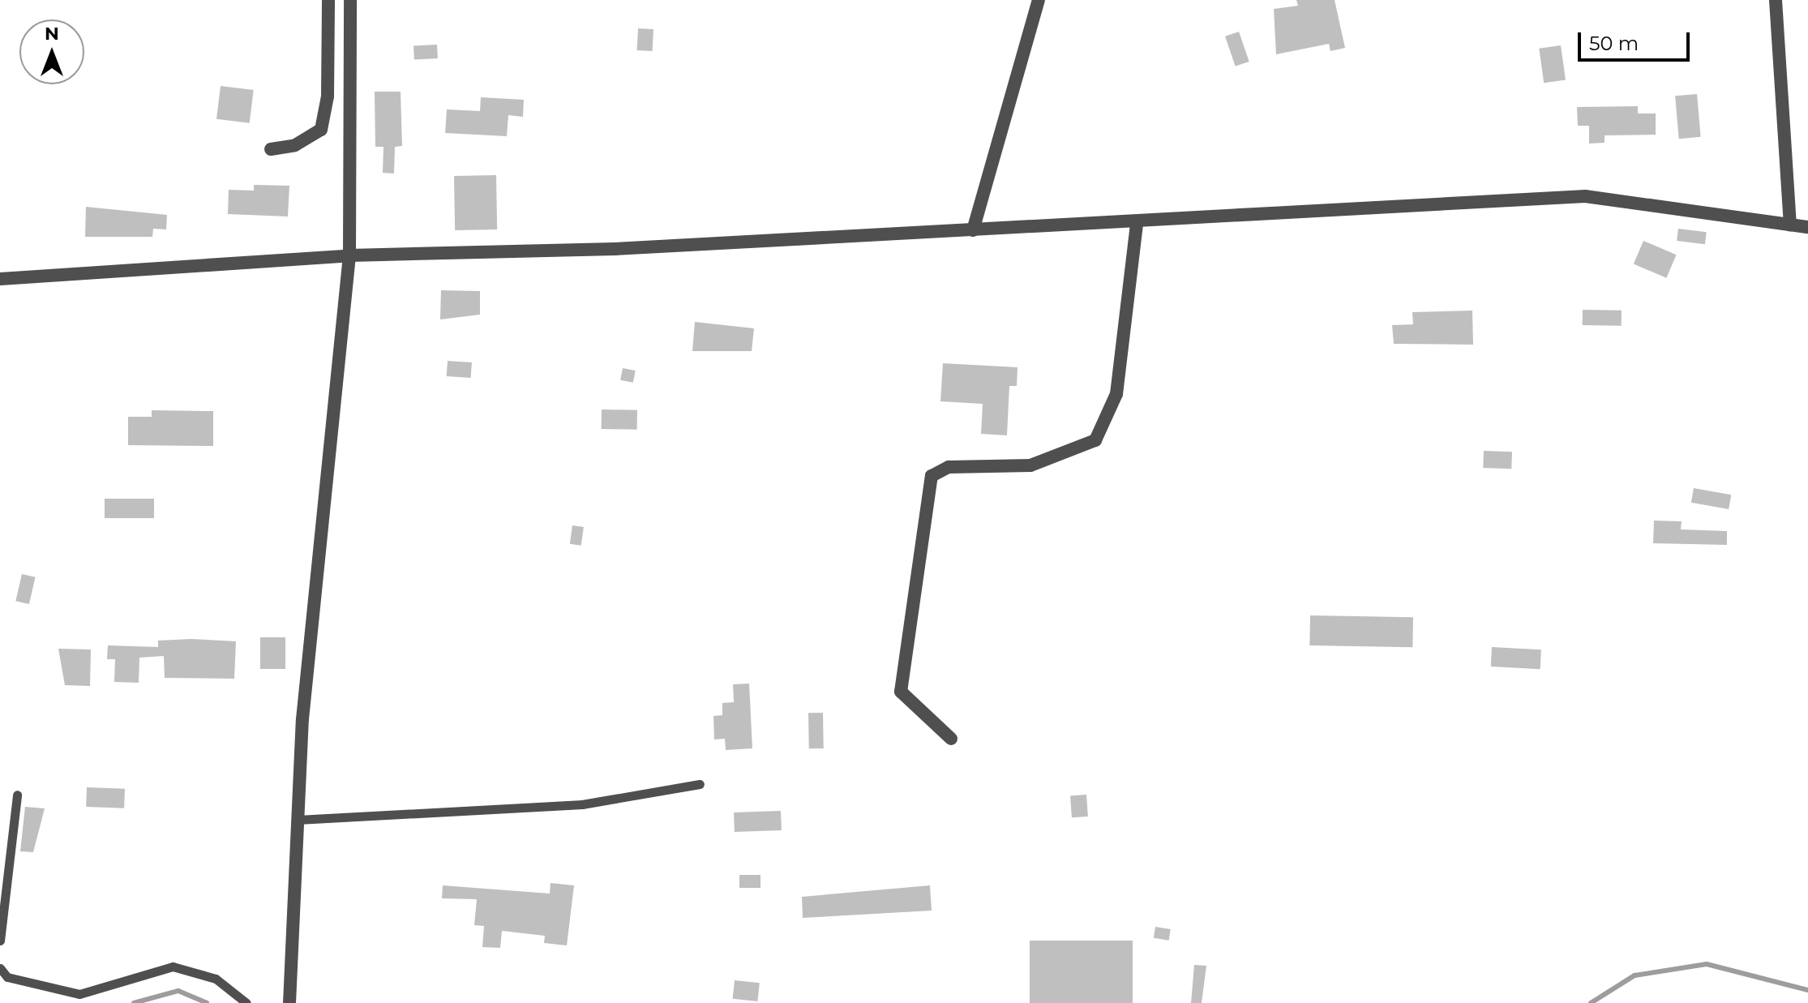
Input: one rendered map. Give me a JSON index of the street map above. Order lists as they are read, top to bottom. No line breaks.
{"scale_bar":"50 m","north":"top"}
